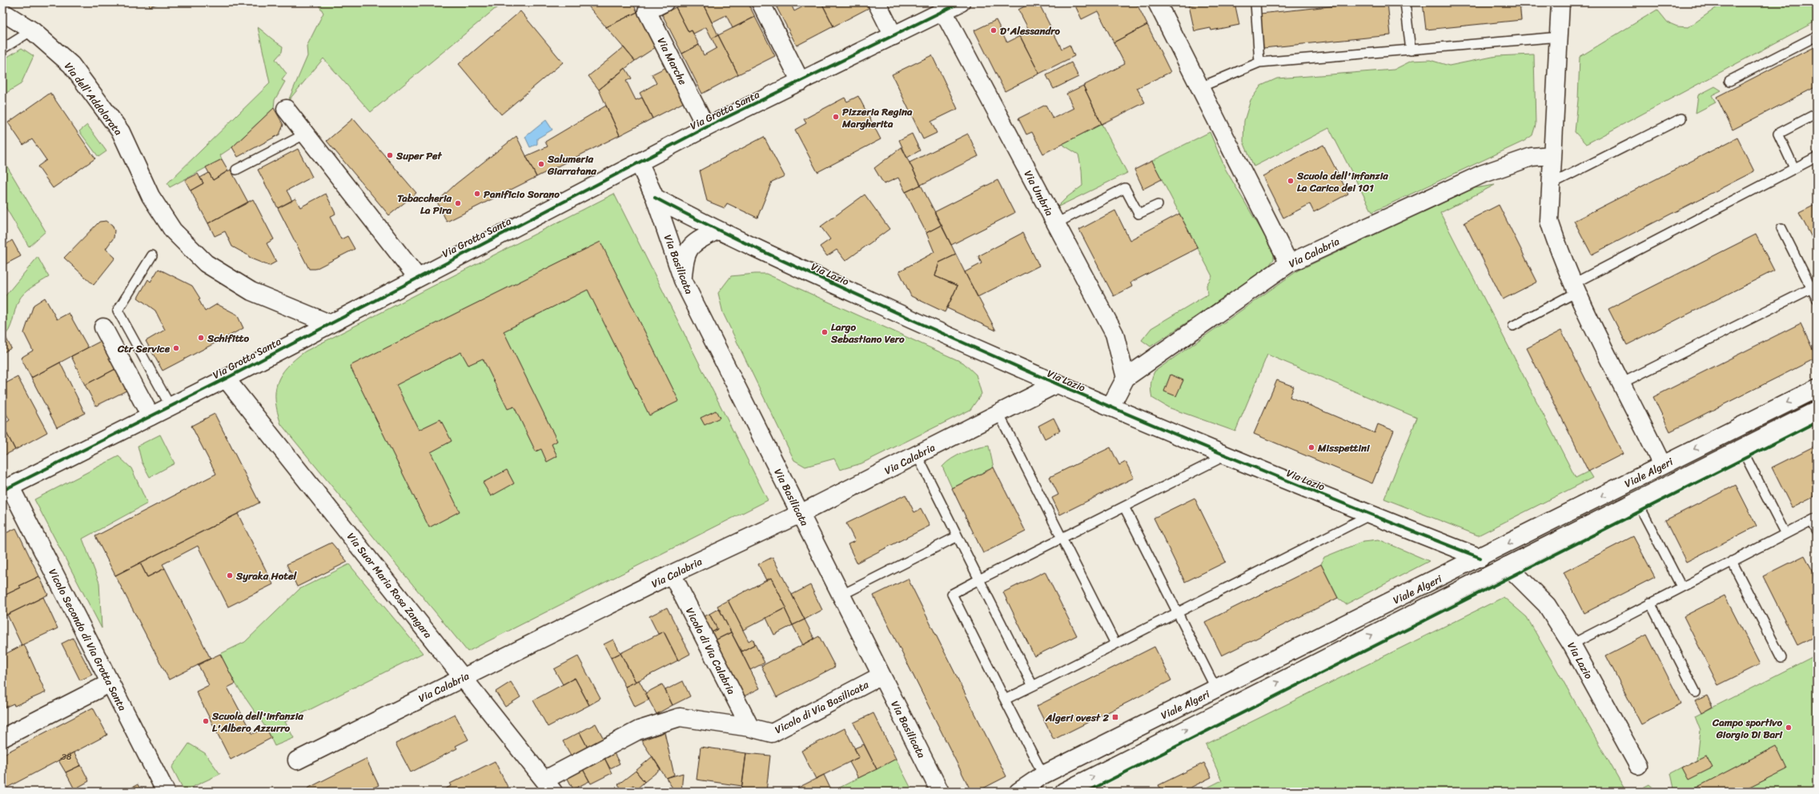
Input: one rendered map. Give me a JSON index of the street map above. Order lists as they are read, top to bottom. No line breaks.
{"streets":{"street":["Via Marche","Via dell'Addolorata","Via Grotta Santa","Via Umbria","Via Calabria","Via Basilicata","Via Lazio","Viale Algeri","Via Suor Maria Rosa Zangara","Vicolo Secondo di Via Grotta Santa","Vicolo di Via Calabria","Vicolo di Via Basilicata"]},"crossings":[["Via Marche","Via Grotta Santa"],["Via dell'Addolorata","Via Grotta Santa"],["Via Grotta Santa","Via Umbria"],["Via Grotta Santa","Via Basilicata"],["Via Grotta Santa","Via Suor Maria Rosa Zangara"],["Via Grotta Santa","Vicolo Secondo di Via Grotta Santa"],["Via Umbria","Via Calabria"],["Via Calabria","Via Basilicata"],["Via Calabria","Via Lazio"],["Via Calabria","Via Suor Maria Rosa Zangara"],["Via Calabria","Vicolo di Via Calabria"],["Via Basilicata","Via Lazio"],["Via Basilicata","Vicolo di Via Basilicata"],["Via Lazio","Viale Algeri"],["Via Suor Maria Rosa Zangara","Vicolo di Via Basilicata"],["Vicolo di Via Calabria","Vicolo di Via Basilicata"]],"places":{"other":["D'Alessandro","Pizzeria Regina Margherita","Super Pet","Salumeria Giarratana","Scuola dell'infanzia La Carica dei 101","Panificio Sorano","Tabaccheria La Pira","Largo Sebastiano Vero","Schifitto","Ctr Service","Misspettini","Syraka Hotel","Scuola dell'infanzia L'Albero Azzurro","Campo sportivo Giorgio Di Bari"],"transit":["Algeri ovest 2"]},"house_numbers":["38"]}
